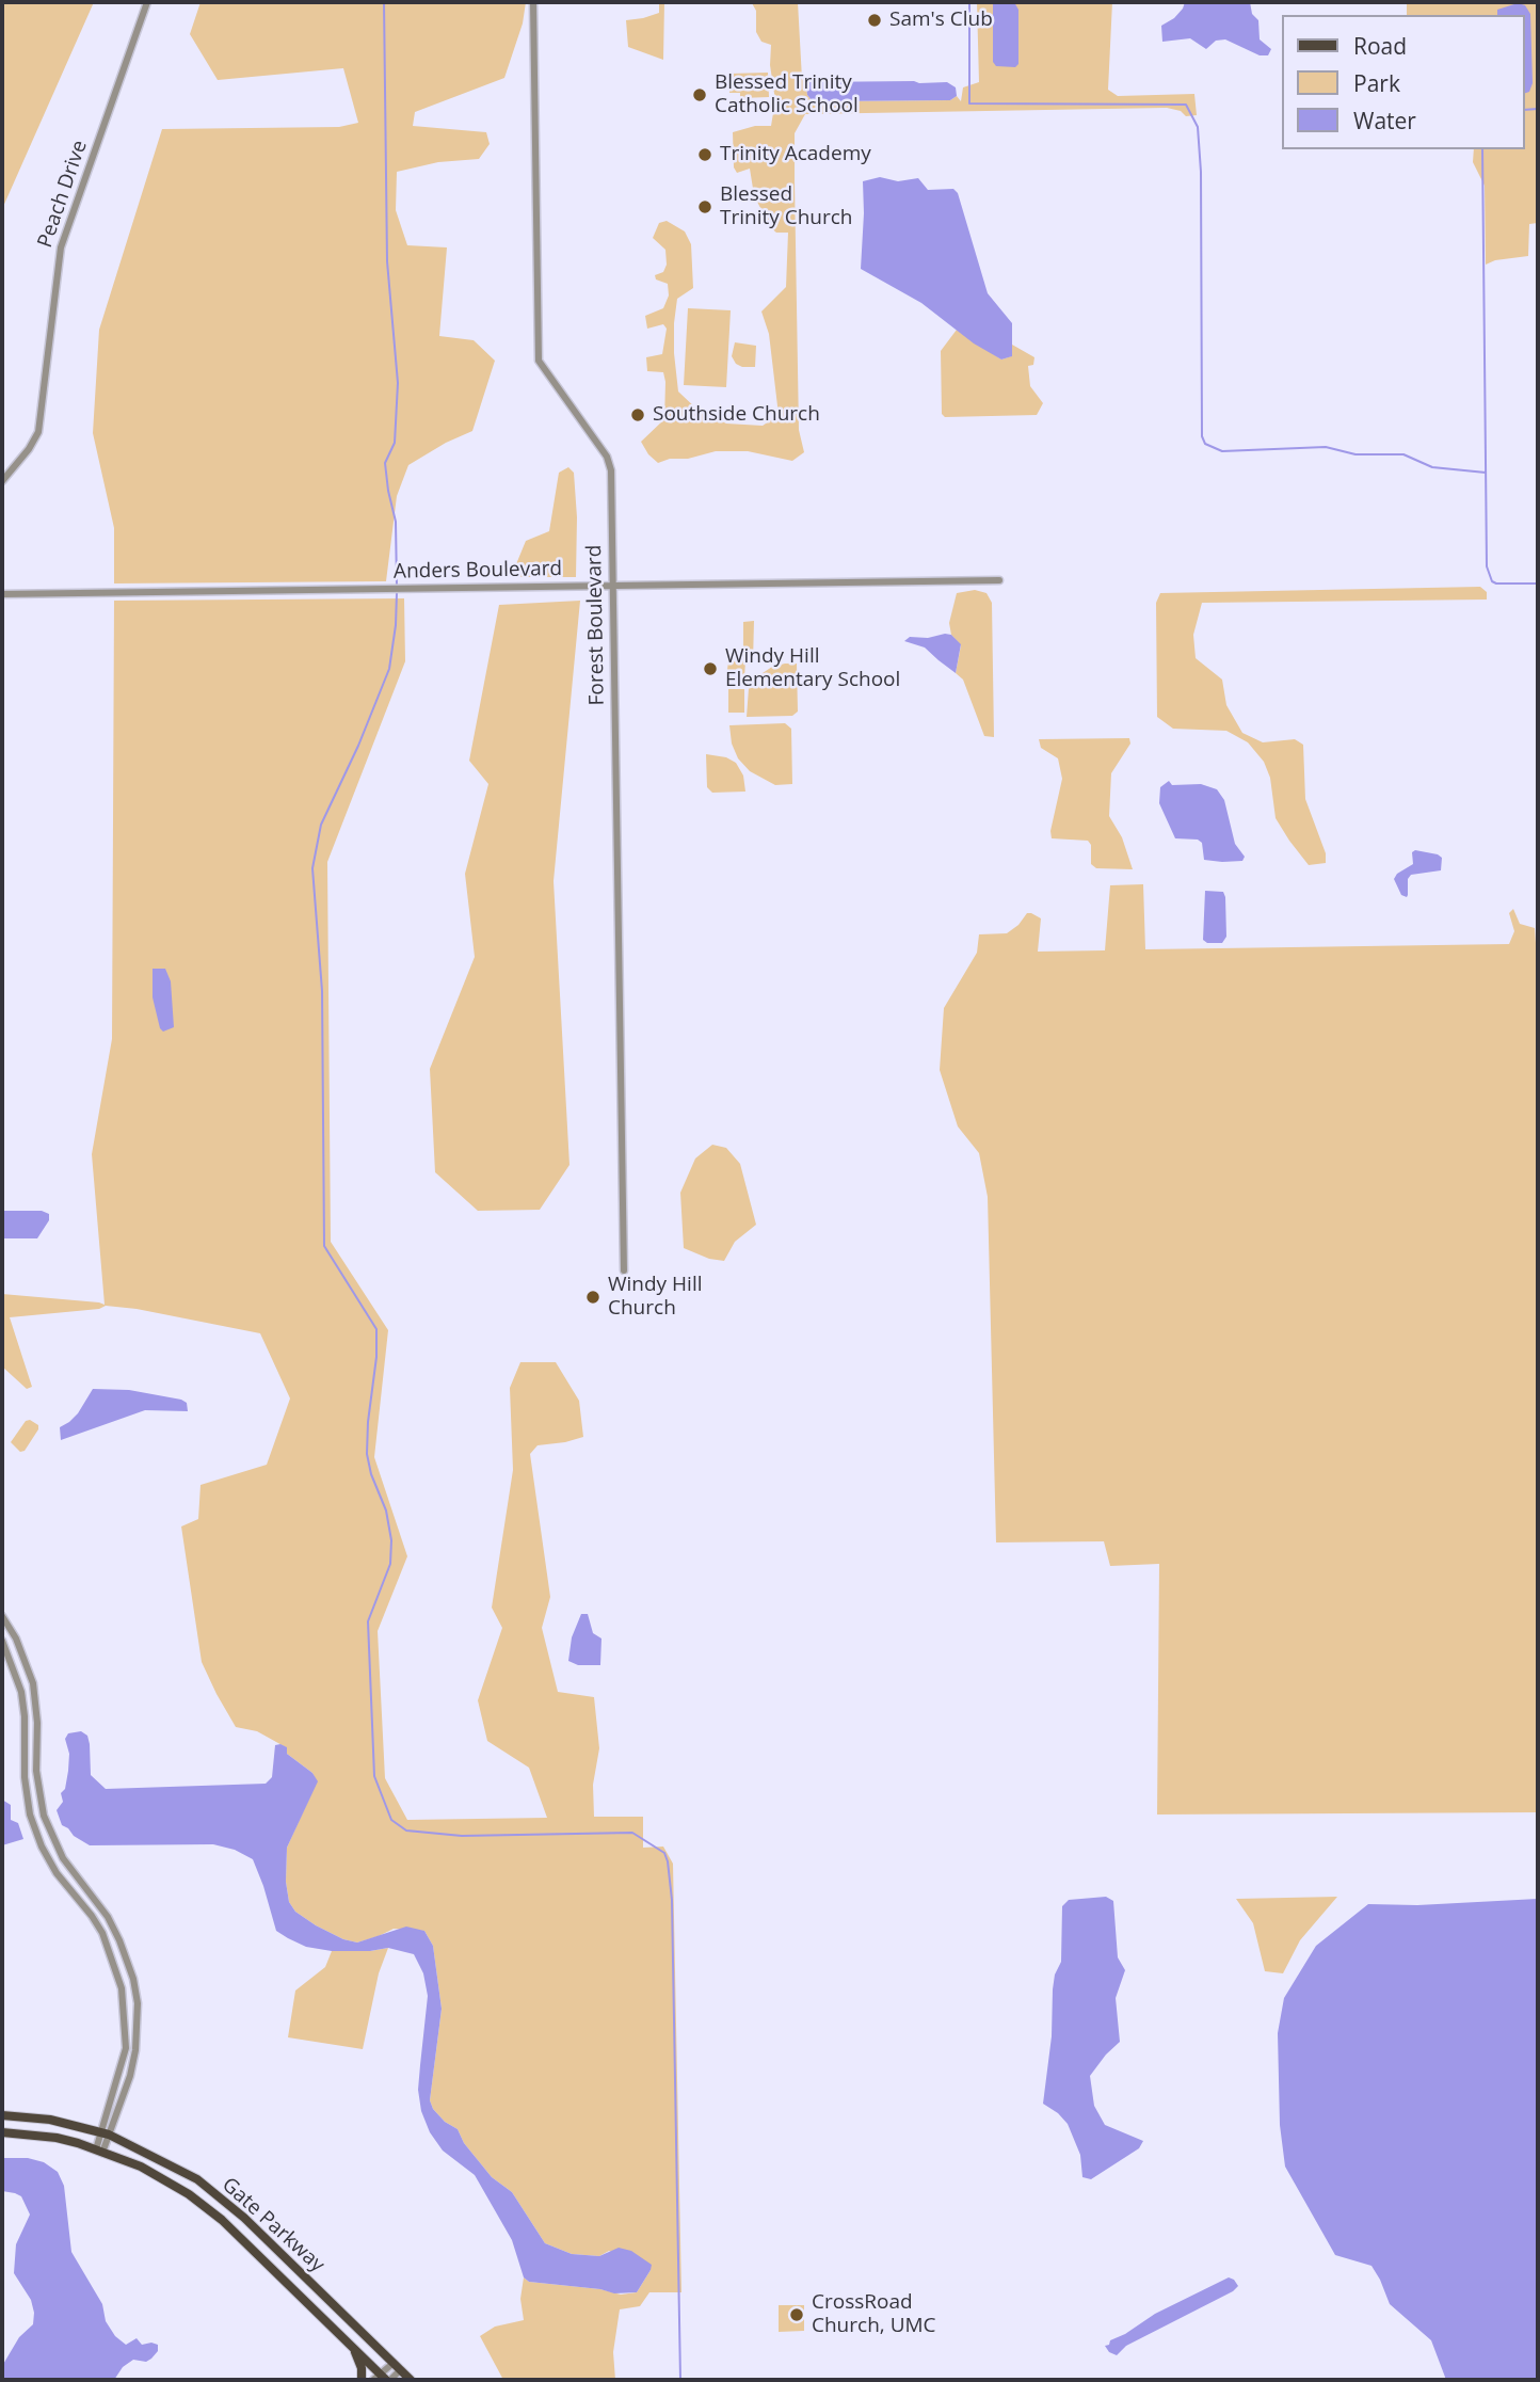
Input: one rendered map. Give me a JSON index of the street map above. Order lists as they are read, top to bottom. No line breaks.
{"streets":{"main road":["Gate Parkway"],"street":["Peach Drive","Anders Boulevard","Forest Boulevard"]},"crossings":[["Anders Boulevard","Forest Boulevard"]],"places":["Sam's Club","Blessed Trinity Catholic School","Trinity Academy","Blessed Trinity Church","Southside Church","Windy Hill Elementary School","Windy Hill Church","CrossRoad Church, UMC"],"legend":["Road","Park","Water"]}
